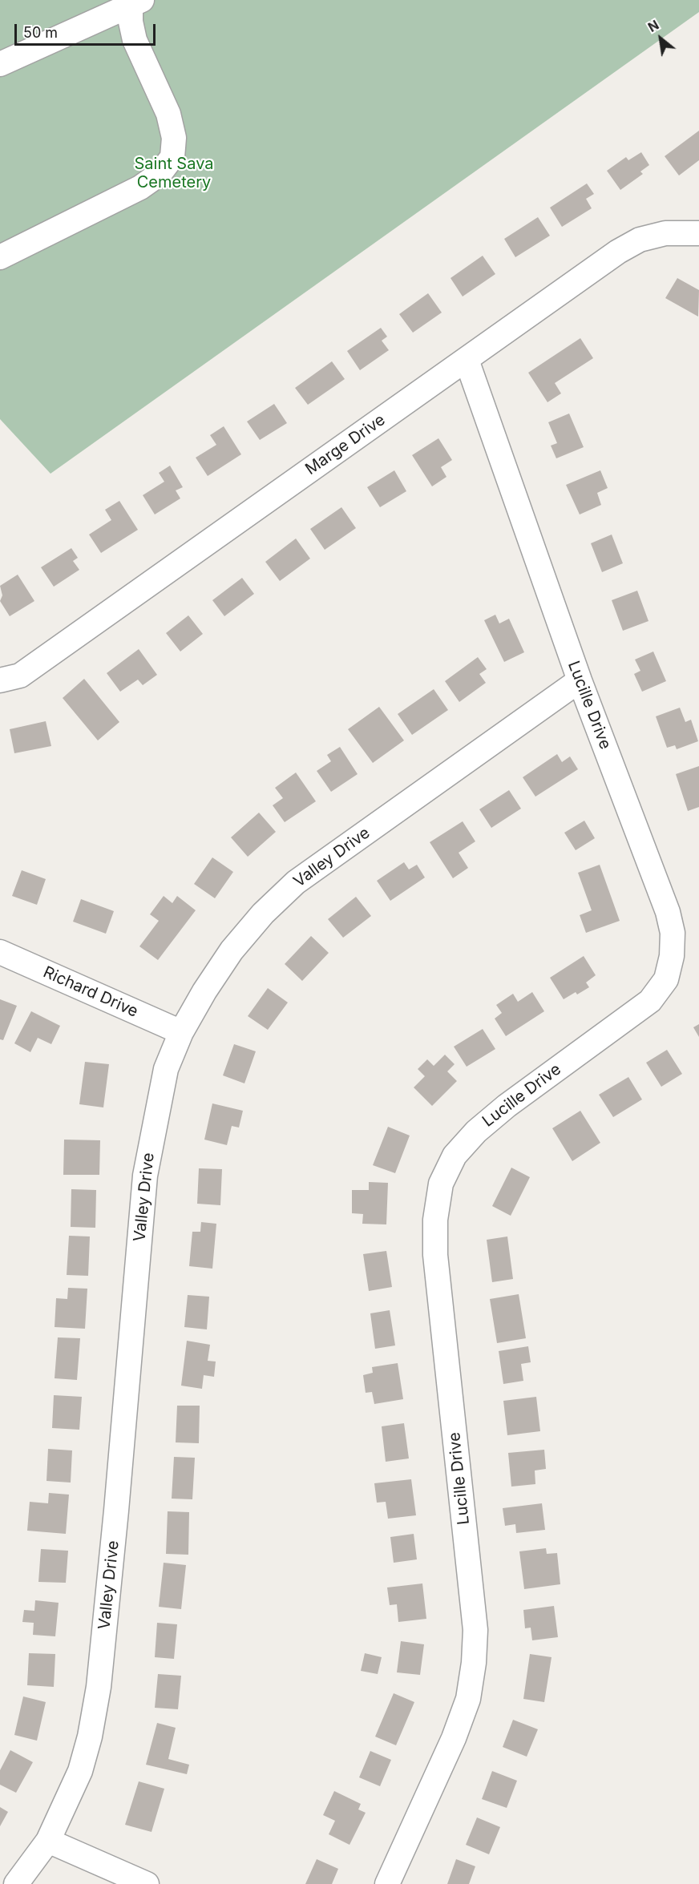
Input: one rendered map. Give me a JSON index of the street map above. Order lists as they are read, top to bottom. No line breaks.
{"streets":{"street":["Marge Drive","Lucille Drive","Valley Drive","Richard Drive"]},"crossings":[["Marge Drive","Lucille Drive"],["Lucille Drive","Valley Drive"],["Valley Drive","Richard Drive"]],"parks":["Saint Sava Cemetery"],"scale_bar":"50 m","north":"top left"}
